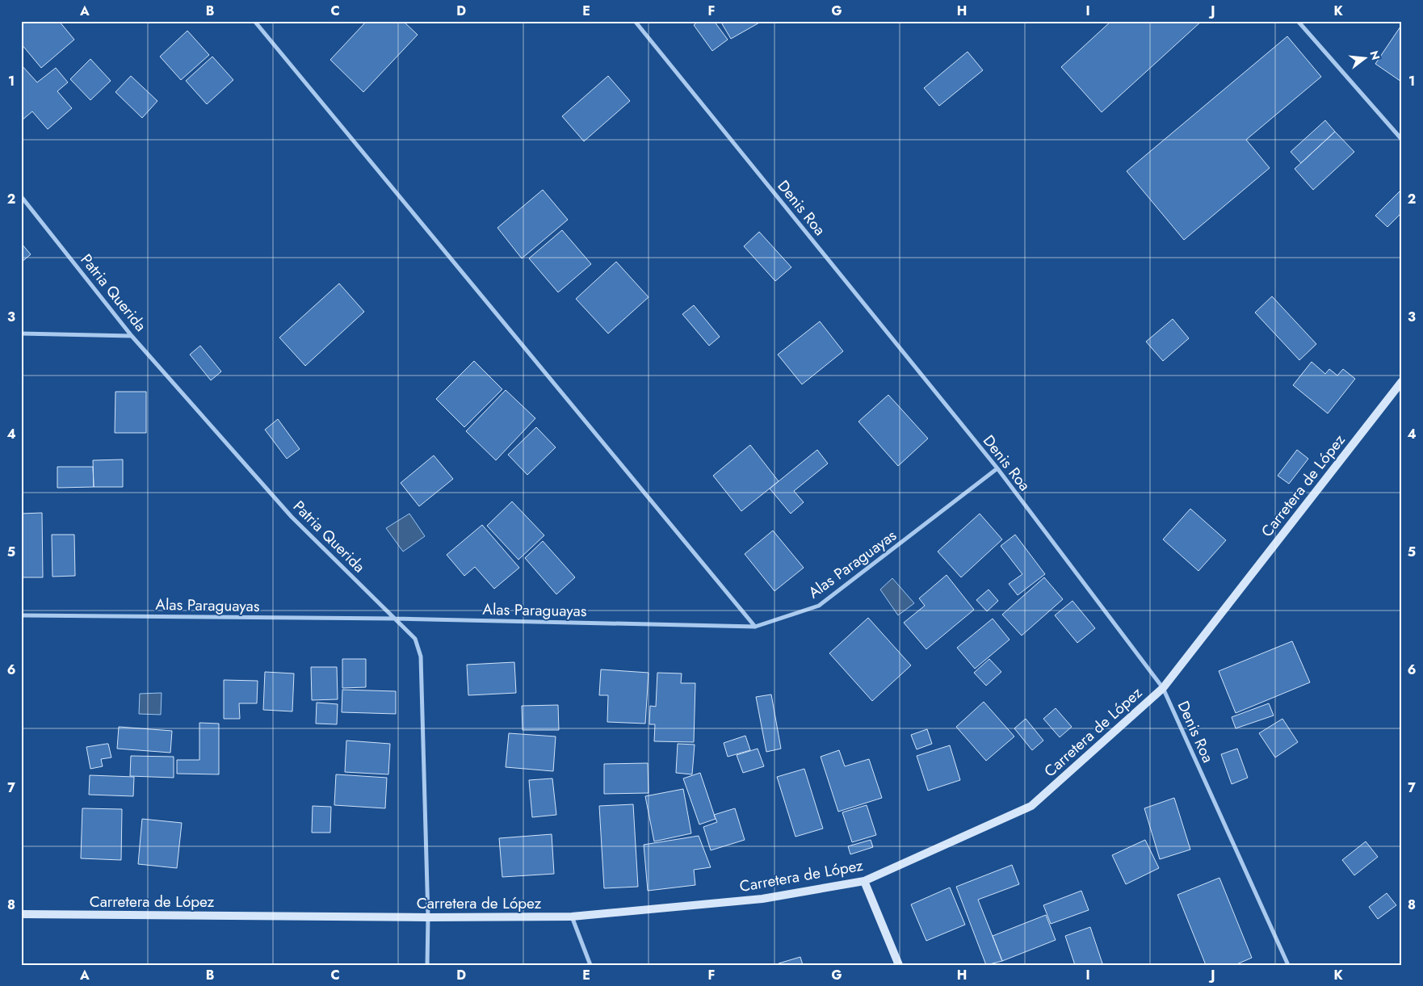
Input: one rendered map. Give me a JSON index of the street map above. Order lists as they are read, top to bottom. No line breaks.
{"streets":{"main road":["Carretera de López"],"street":["Denis Roa","Patria Querida","Alas Paraguayas"]},"crossings":[["Denis Roa","Carretera de López"],["Denis Roa","Alas Paraguayas"],["Patria Querida","Carretera de López"],["Patria Querida","Alas Paraguayas"]],"north":"right","grid":{"columns":["A","B","C","D","E","F","G","H","I","J","K"],"rows":["1","2","3","4","5","6","7","8"]}}
